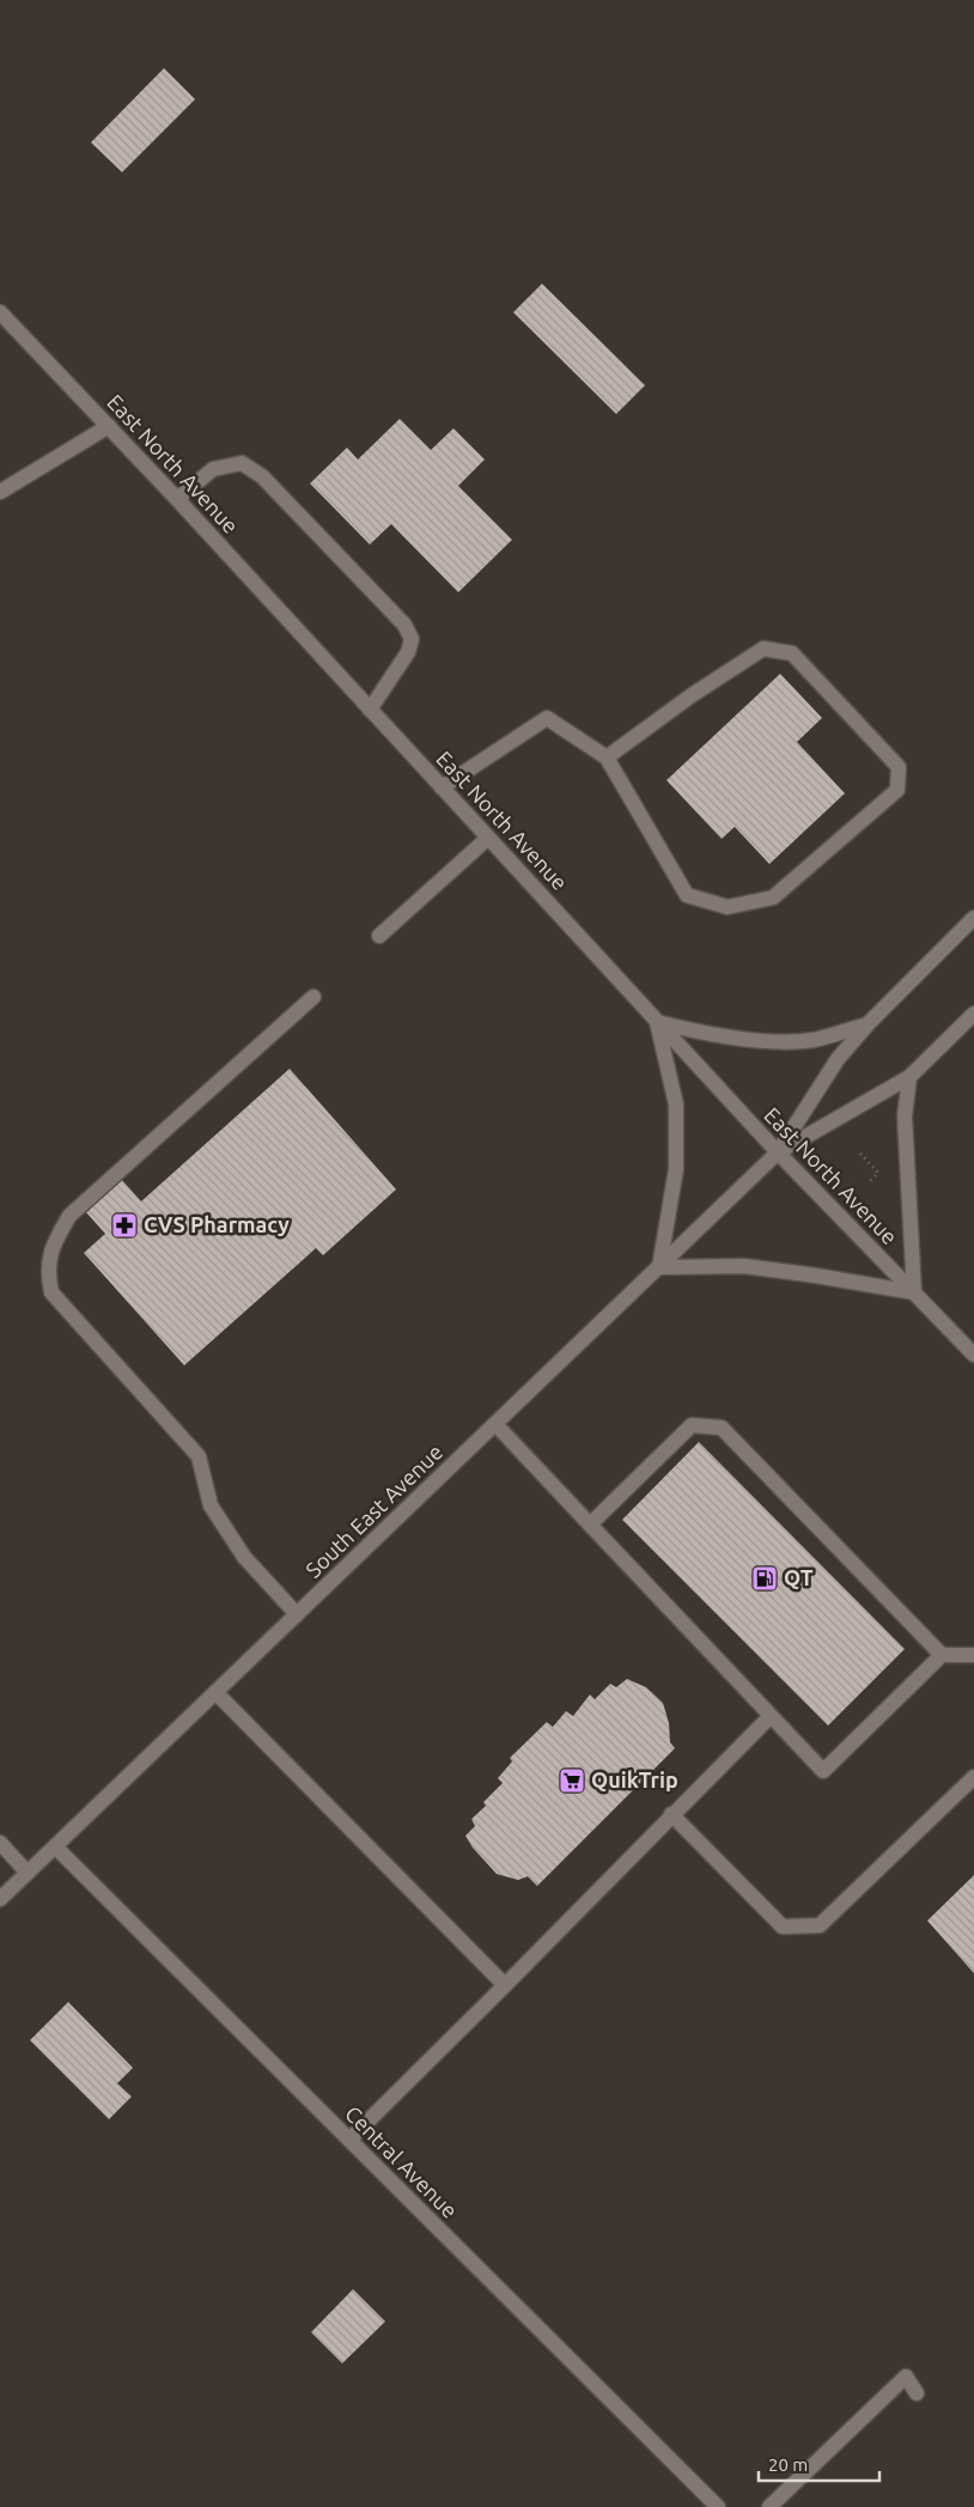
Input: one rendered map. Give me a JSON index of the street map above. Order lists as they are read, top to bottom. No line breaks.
{"streets":{"main road":["East North Avenue","South East Avenue","Central Avenue"]},"crossings":[["East North Avenue","South East Avenue"],["South East Avenue","Central Avenue"]],"places":{"pharmacy":["CVS Pharmacy"],"fuel station":["QT"],"supermarket":["QuikTrip"]},"scale_bar":"20 m"}
